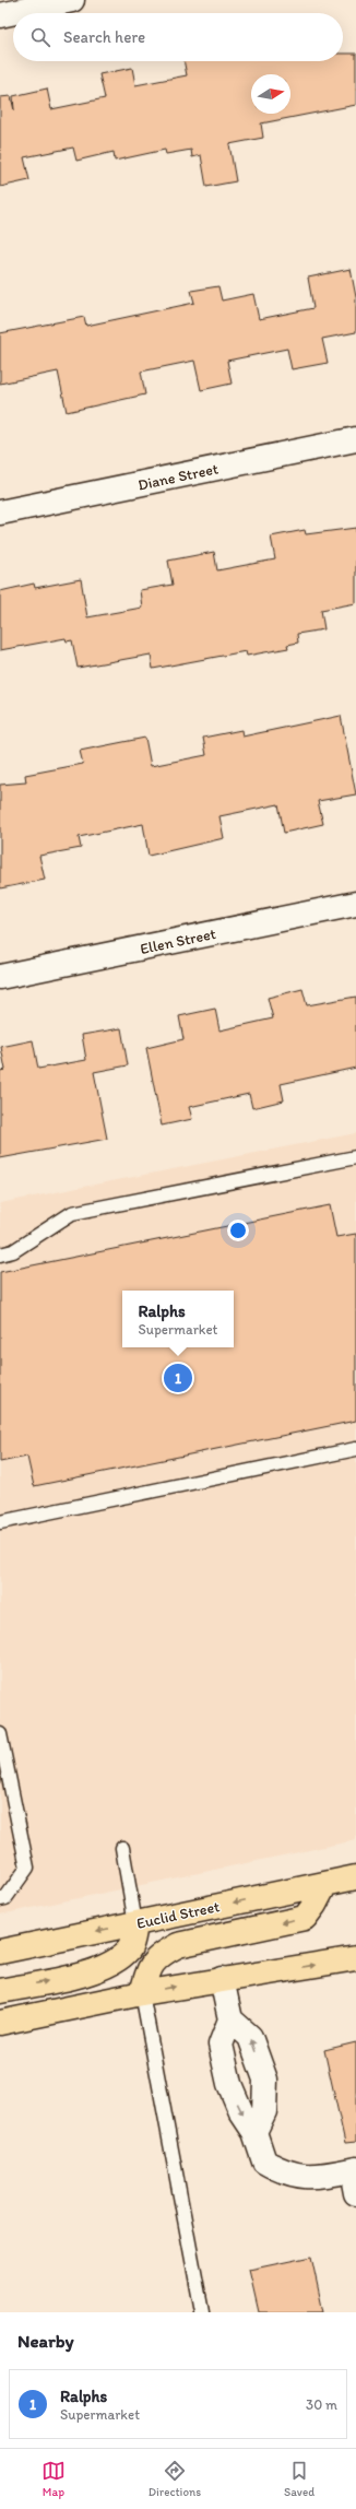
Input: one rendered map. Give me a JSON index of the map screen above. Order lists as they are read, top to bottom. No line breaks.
{"streets":{"main road":["Euclid Street"],"street":["Diane Street","Ellen Street"]},"north":"right","page":{"search":"Search here","popup":["Ralphs","Supermarket"],"pins":"1","heading":"Nearby","list":[{"mark":"1","name":"Ralphs","note":"Supermarket","value":"30 m"}],"nav":["Map","Directions","Saved"]}}
